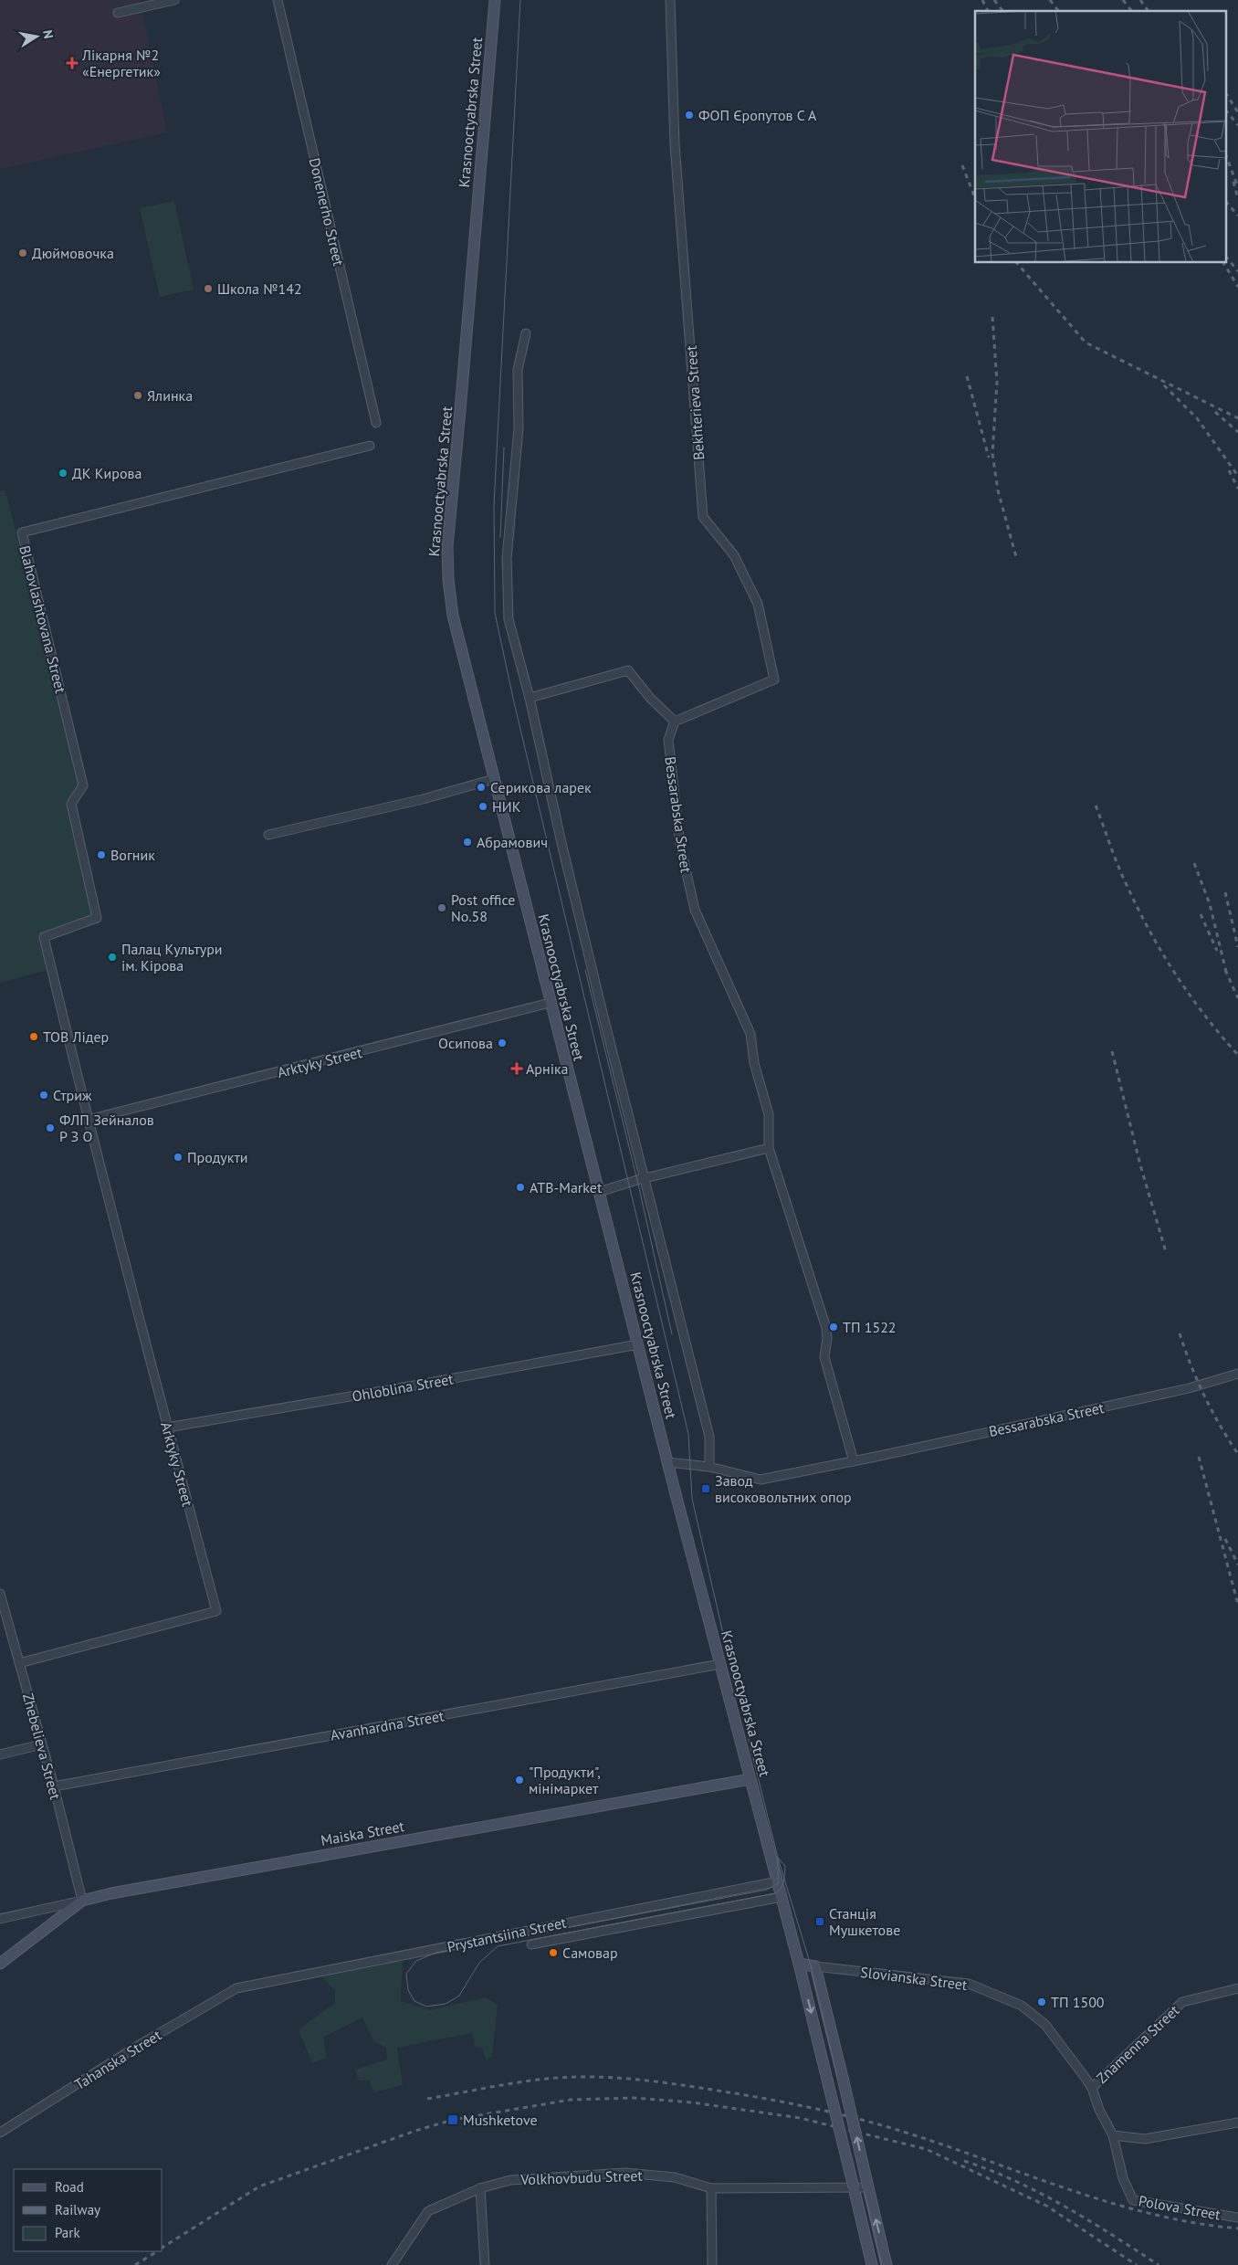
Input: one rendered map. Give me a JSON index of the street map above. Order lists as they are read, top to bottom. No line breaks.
{"streets":{"main road":["Krasnooctyabrska Street","Maiska Street"],"street":["Donenerho Street","Bekhterieva Street","Blahovlashtovana Street","Bessarabska Street","Arktyky Street","Ohloblina Street","Avanhardna Street","Zhebelieva Street","Prystantsiina Street","Slovianska Street","Znamenna Street","Tahanska Street","Volkhovbudu Street","Polova Street"]},"crossings":[["Krasnooctyabrska Street","Bessarabska Street"],["Krasnooctyabrska Street","Arktyky Street"],["Krasnooctyabrska Street","Ohloblina Street"],["Krasnooctyabrska Street","Avanhardna Street"],["Krasnooctyabrska Street","Maiska Street"],["Krasnooctyabrska Street","Prystantsiina Street"],["Krasnooctyabrska Street","Volkhovbudu Street"],["Bekhterieva Street","Bessarabska Street"],["Blahovlashtovana Street","Arktyky Street"],["Arktyky Street","Ohloblina Street"],["Arktyky Street","Zhebelieva Street"],["Avanhardna Street","Zhebelieva Street"],["Zhebelieva Street","Maiska Street"],["Prystantsiina Street","Tahanska Street"],["Slovianska Street","Znamenna Street"],["Slovianska Street","Polova Street"]],"places":{"health":["Лікарня №2 «Енергетик»","Арніка"],"other":["ФОП Єропутов С А","Дюймовочка","Школа №142","Ялинка","ДК Кирова","Серикова ларек","НИК","Абрамович","Вогник","Post office No.58","Палац Культури ім. Кірова","ТОВ Лідер","Осипова","Стриж","ФЛП Зейналов Р З О","Продукти","ATB-Market","ТП 1522","\"Продукти\", мінімаркет","Самовар","ТП 1500"],"transit":["Завод високовольтних опор","Станція Мушкетове","Mushketove"]},"legend":["Road","Railway","Park"],"north":"right"}
